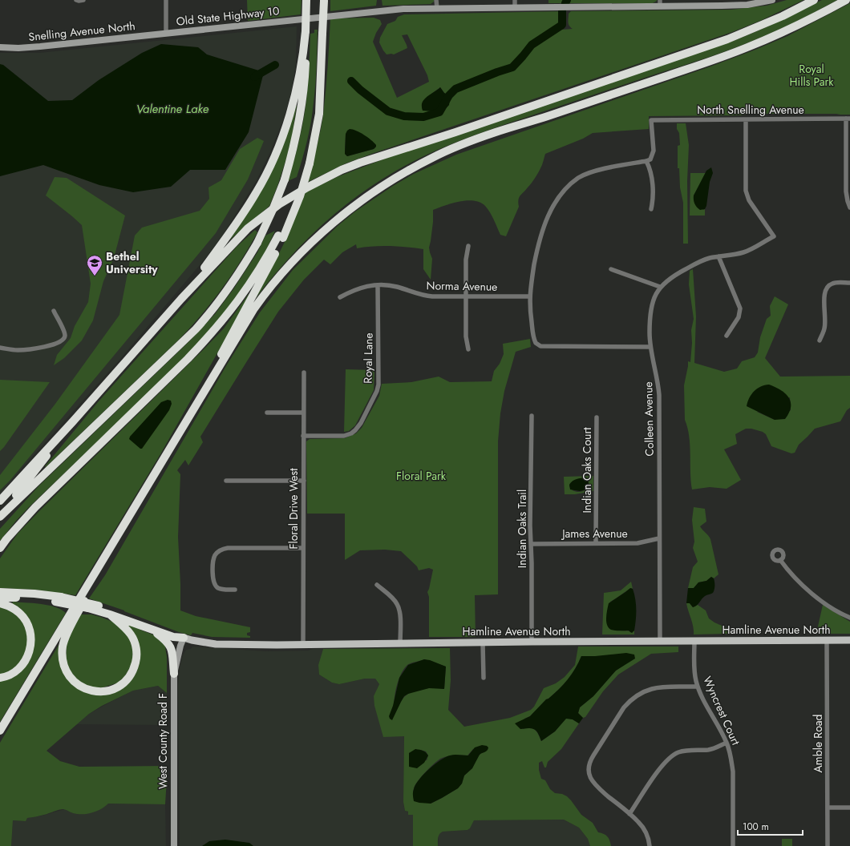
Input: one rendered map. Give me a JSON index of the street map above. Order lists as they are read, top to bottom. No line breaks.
{"streets":{"highway":["Hamline Avenue North"],"street":["Old State Highway 10","Snelling Avenue North","North Snelling Avenue","Norma Avenue","Royal Lane","Colleen Avenue","Indian Oaks Court","Floral Drive West","Indian Oaks Trail","James Avenue","Wyncrest Court","West County Road F","Amble Road"]},"crossings":[["Old State Highway 10","Snelling Avenue North"],["North Snelling Avenue","Colleen Avenue"],["Norma Avenue","Royal Lane"],["Royal Lane","Floral Drive West"],["Colleen Avenue","James Avenue"],["Colleen Avenue","Hamline Avenue North"],["Indian Oaks Court","James Avenue"],["Floral Drive West","Hamline Avenue North"],["Indian Oaks Trail","James Avenue"],["Indian Oaks Trail","Hamline Avenue North"],["Hamline Avenue North","Wyncrest Court"],["Hamline Avenue North","West County Road F"],["Hamline Avenue North","Amble Road"]],"water":["Valentine Lake"],"parks":["Royal Hills Park","Floral Park"],"places":{"school or university":["Bethel University"]},"scale_bar":"100 m"}
